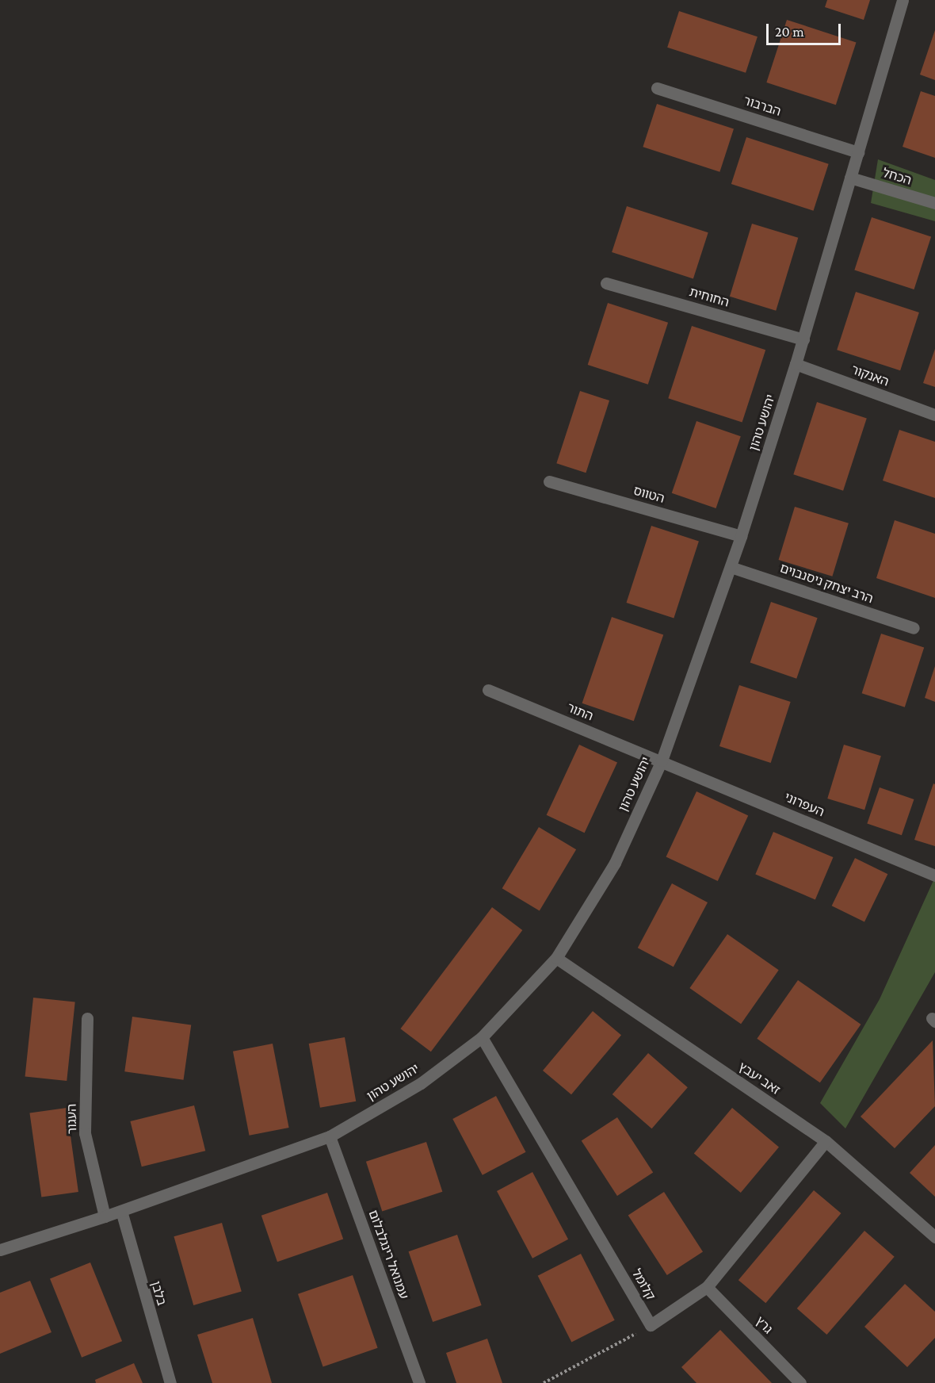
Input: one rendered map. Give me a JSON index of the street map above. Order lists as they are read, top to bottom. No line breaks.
{"streets":{"street":["הברבור","הכחל","החוחית","האנקור","יהושע טהון","הטווס","הרב יצחק ניסנבוים","התור","העפרוני","זאב יעבץ","העגור","עמנואל רינגלבלום","קלומל","בלבן","גרץ"]},"crossings":[["הברבור","יהושע טהון"],["הכחל","יהושע טהון"],["החוחית","יהושע טהון"],["האנקור","יהושע טהון"],["יהושע טהון","הטווס"],["יהושע טהון","הרב יצחק ניסנבוים"],["יהושע טהון","התור"],["יהושע טהון","העפרוני"],["יהושע טהון","זאב יעבץ"],["יהושע טהון","העגור"],["יהושע טהון","עמנואל רינגלבלום"],["יהושע טהון","קלומל"],["יהושע טהון","בלבן"],["התור","העפרוני"]],"scale_bar":"20 m"}
